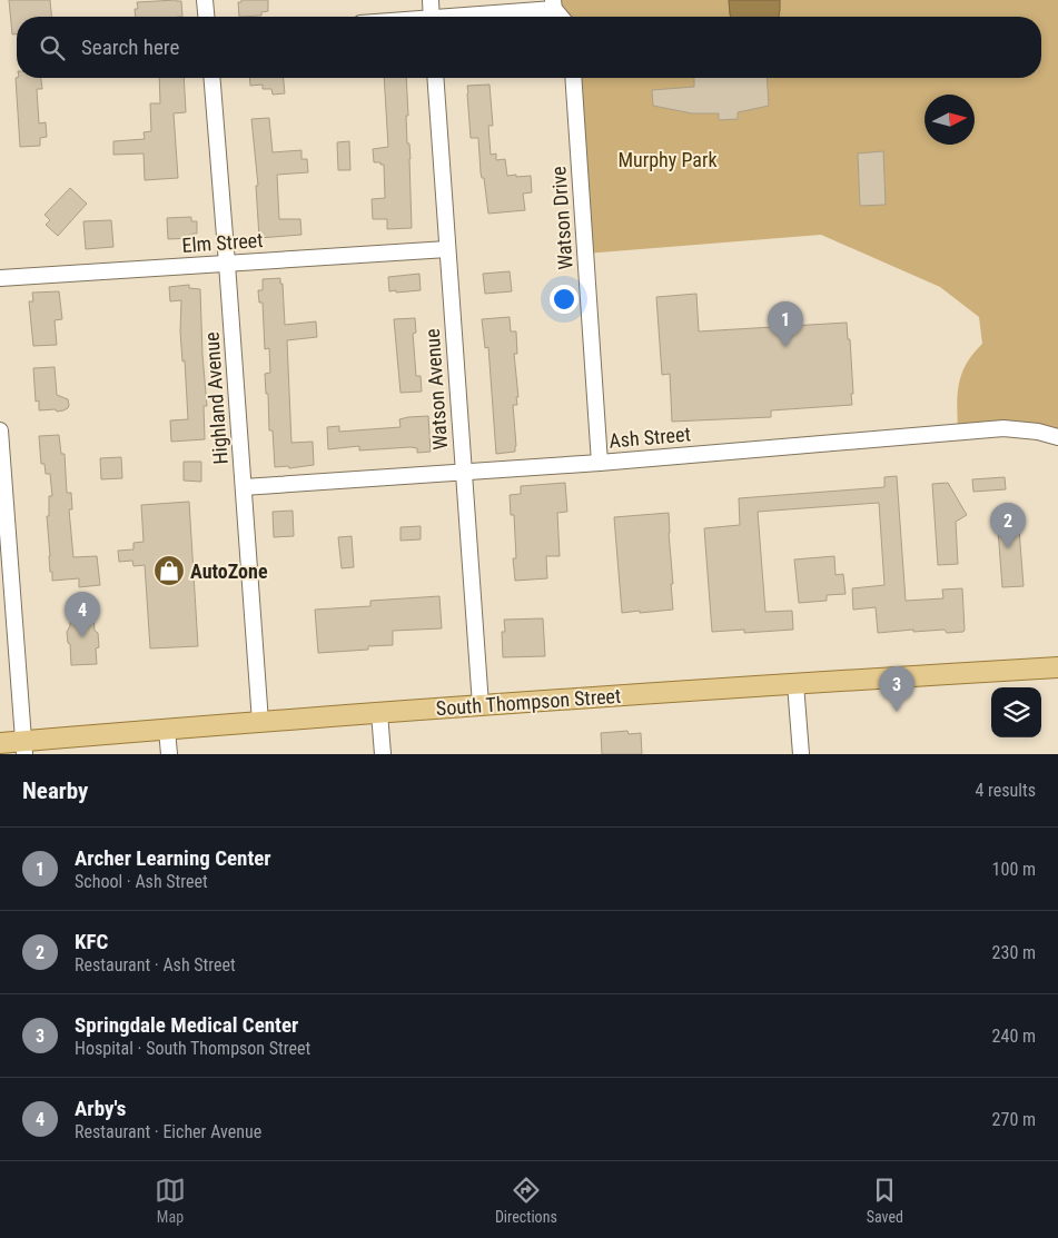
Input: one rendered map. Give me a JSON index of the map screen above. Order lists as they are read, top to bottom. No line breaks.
{"streets":{"main road":["South Thompson Street"],"street":["Watson Drive","Elm Street","Watson Avenue","Highland Avenue","Ash Street"]},"crossings":[["Watson Drive","Ash Street"],["Elm Street","Watson Avenue"],["Elm Street","Highland Avenue"],["Watson Avenue","Ash Street"],["Watson Avenue","South Thompson Street"],["Highland Avenue","Ash Street"],["Highland Avenue","South Thompson Street"]],"parks":["Murphy Park"],"places":{"shop":["AutoZone"]},"north":"right","page":{"search":"Search here","pins":["1","2","4","3"],"heading":["Nearby","4 results"],"list":[{"mark":"1","name":"Archer Learning Center","note":"School · Ash Street","value":"100 m"},{"mark":"2","name":"KFC","note":"Restaurant · Ash Street","value":"230 m"},{"mark":"3","name":"Springdale Medical Center","note":"Hospital · South Thompson Street","value":"240 m"},{"mark":"4","name":"Arby's","note":"Restaurant · Eicher Avenue","value":"270 m"}],"nav":["Map","Directions","Saved"]}}
